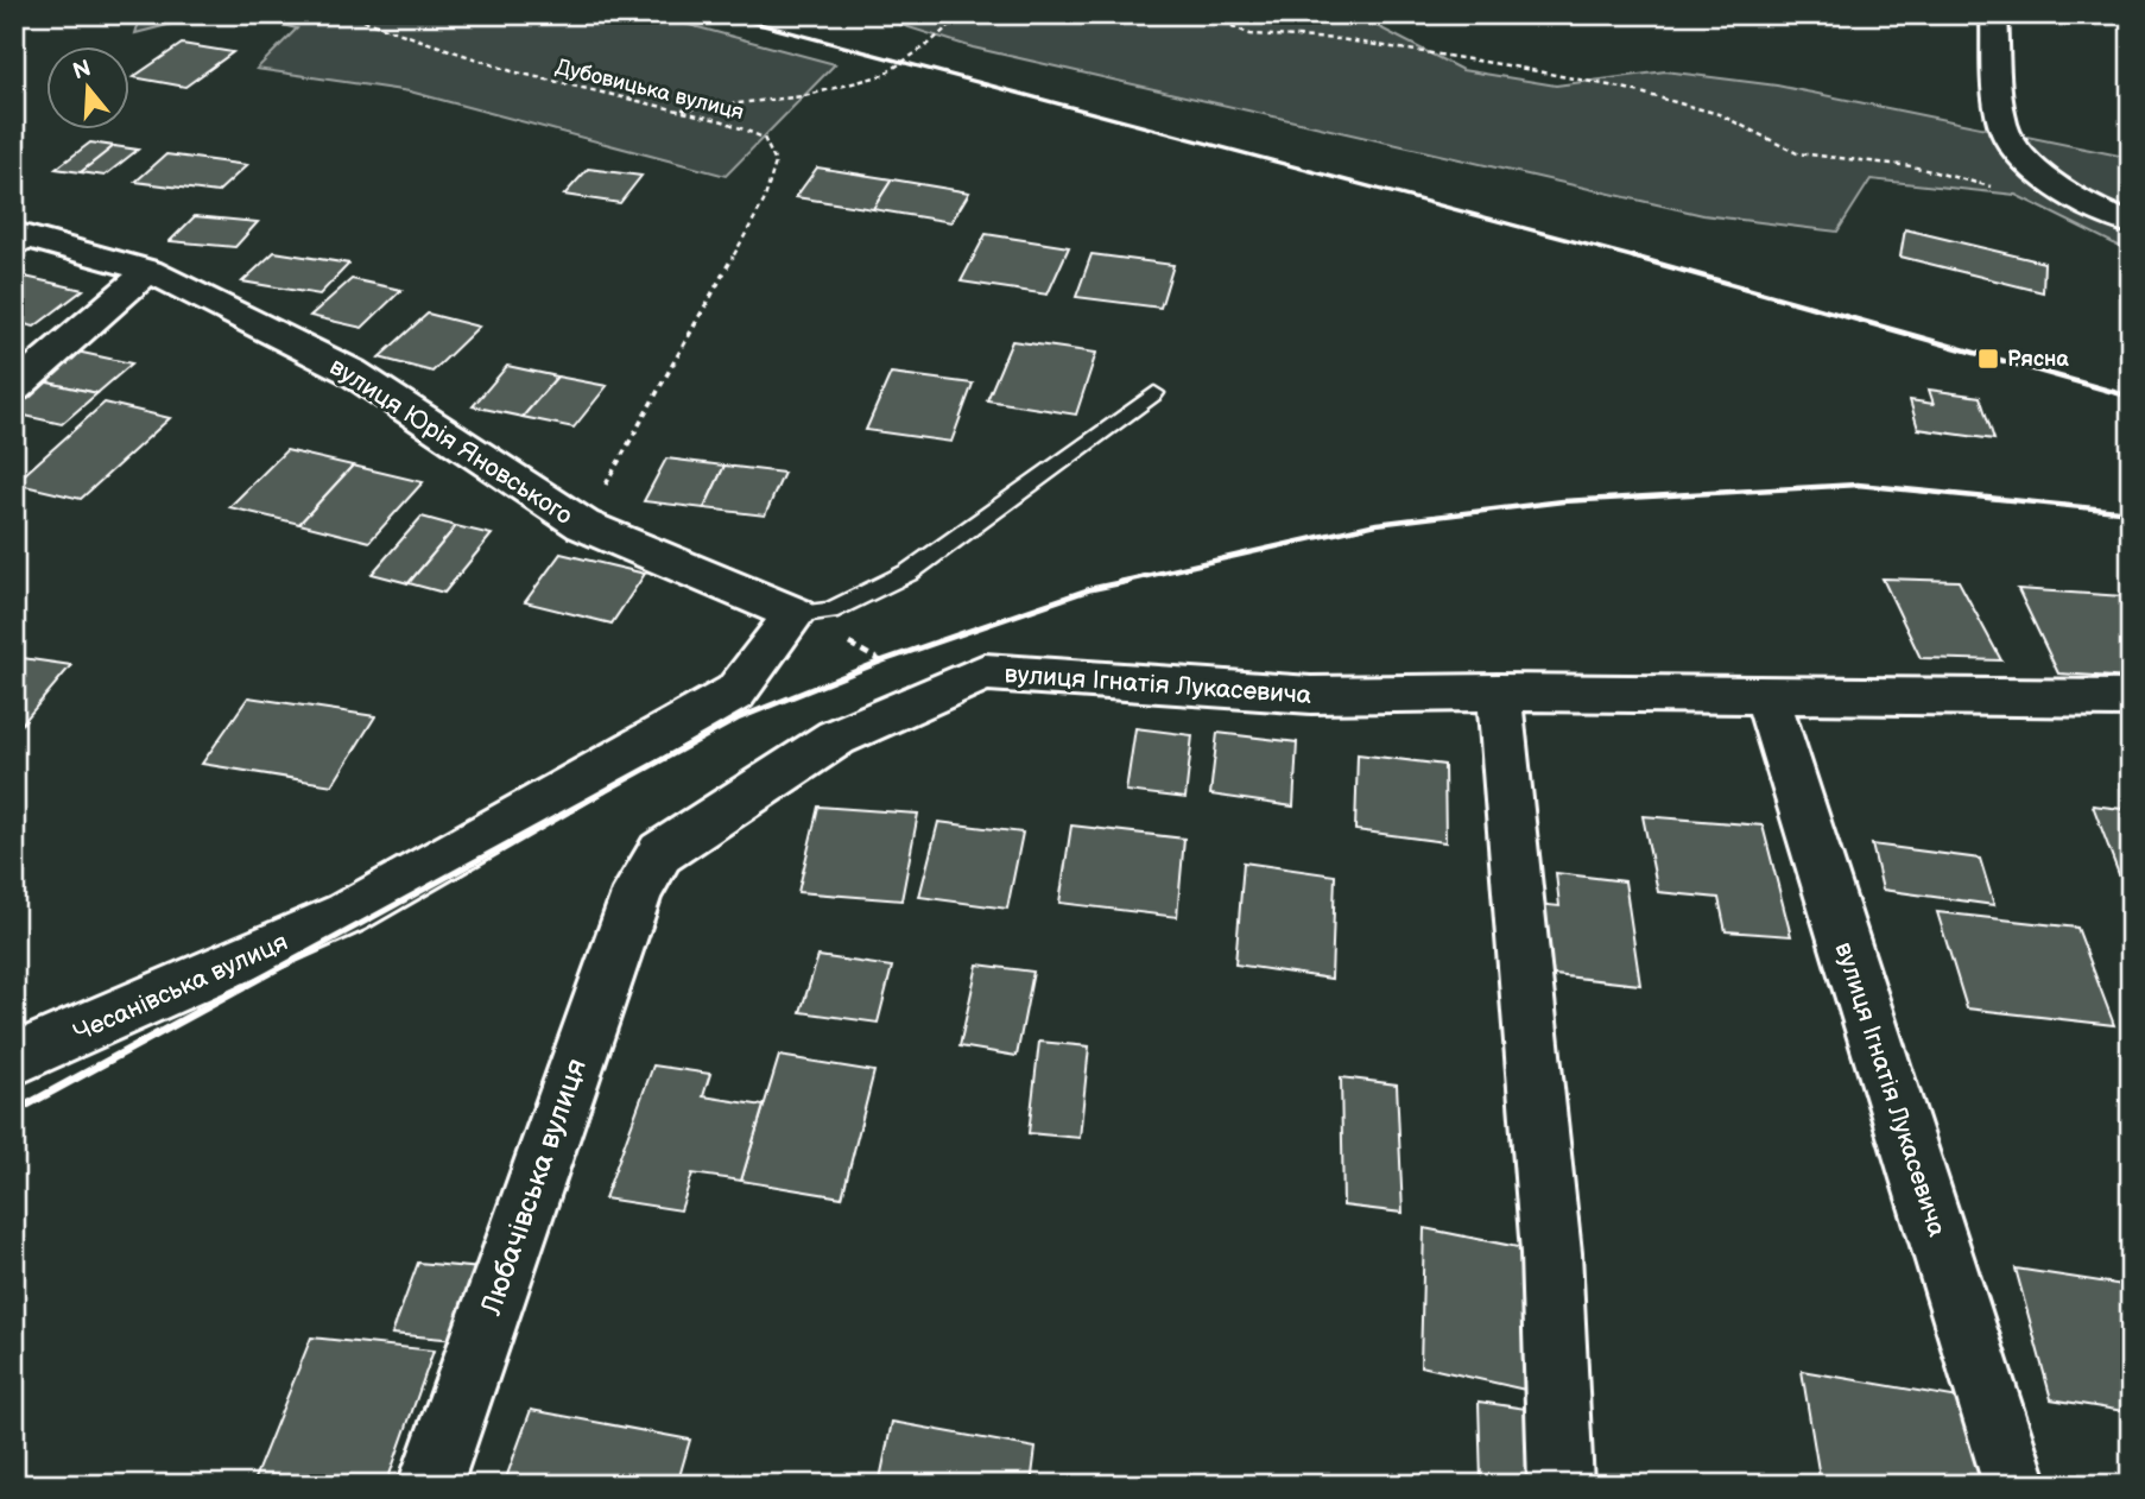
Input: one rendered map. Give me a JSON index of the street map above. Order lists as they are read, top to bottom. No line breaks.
{"streets":{"street":["вулиця Юрія Яновського","вулиця Ігнатія Лукасевича","Чесанівська вулиця","Любачівська вулиця"],"path":["Дубовицька вулиця"]},"crossings":[["Дубовицька вулиця","вулиця Юрія Яновського"],["вулиця Юрія Яновського","Чесанівська вулиця"],["вулиця Ігнатія Лукасевича","Любачівська вулиця"]],"places":{"transit":["Рясна"]},"north":"top"}
